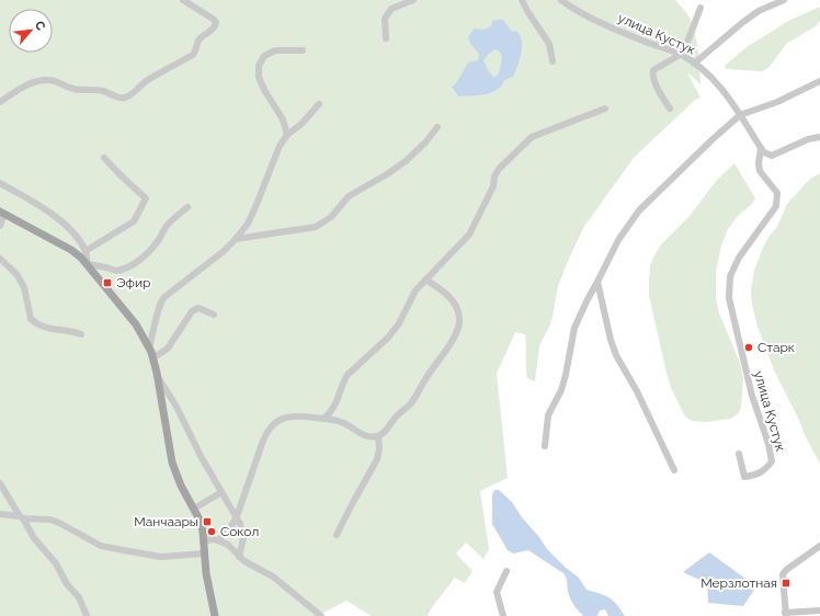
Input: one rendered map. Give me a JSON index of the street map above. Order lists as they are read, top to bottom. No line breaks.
{"streets":{"street":["улица Кустук"]},"places":{"transit":["Эфир","Манчаары","Мерзлотная"],"other":["Старк","Сокол"]},"north":"top right"}
